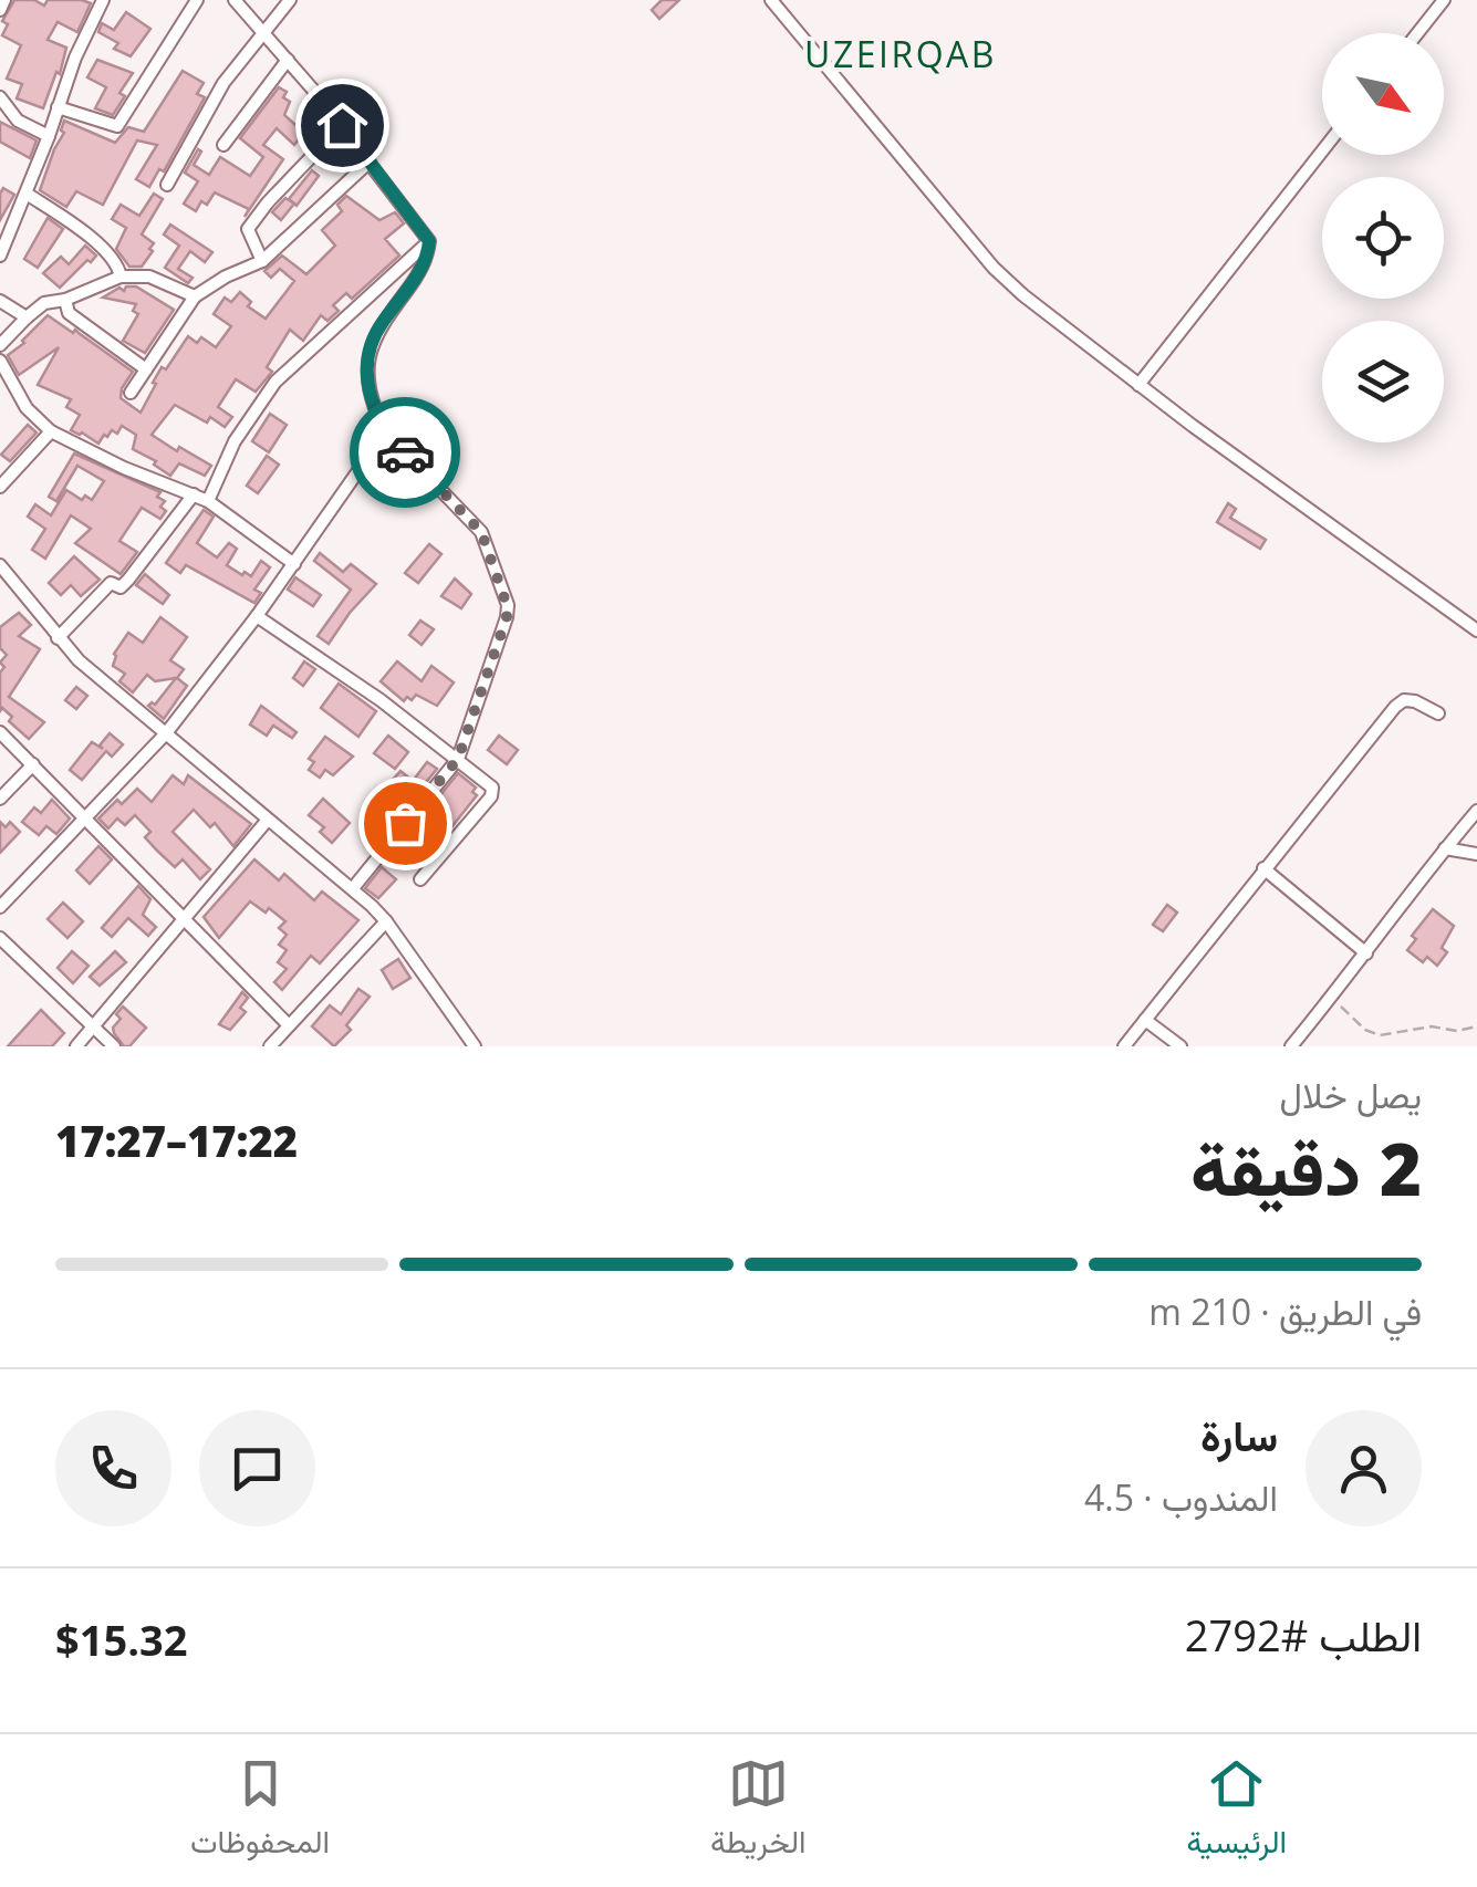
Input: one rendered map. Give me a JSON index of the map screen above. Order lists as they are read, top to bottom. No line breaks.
{"districts":["UZEIRQAB"],"north":"bottom right","page":{"heading":["2 دقيقة","يصل خلال","17:22–17:27"],"panel":["سارة","المندوب · 4.5","الطلب #2792","$15.32"],"bar":"في الطريق · 210 m","tabs":["الرئيسية","الخريطة","المحفوظات"]}}
